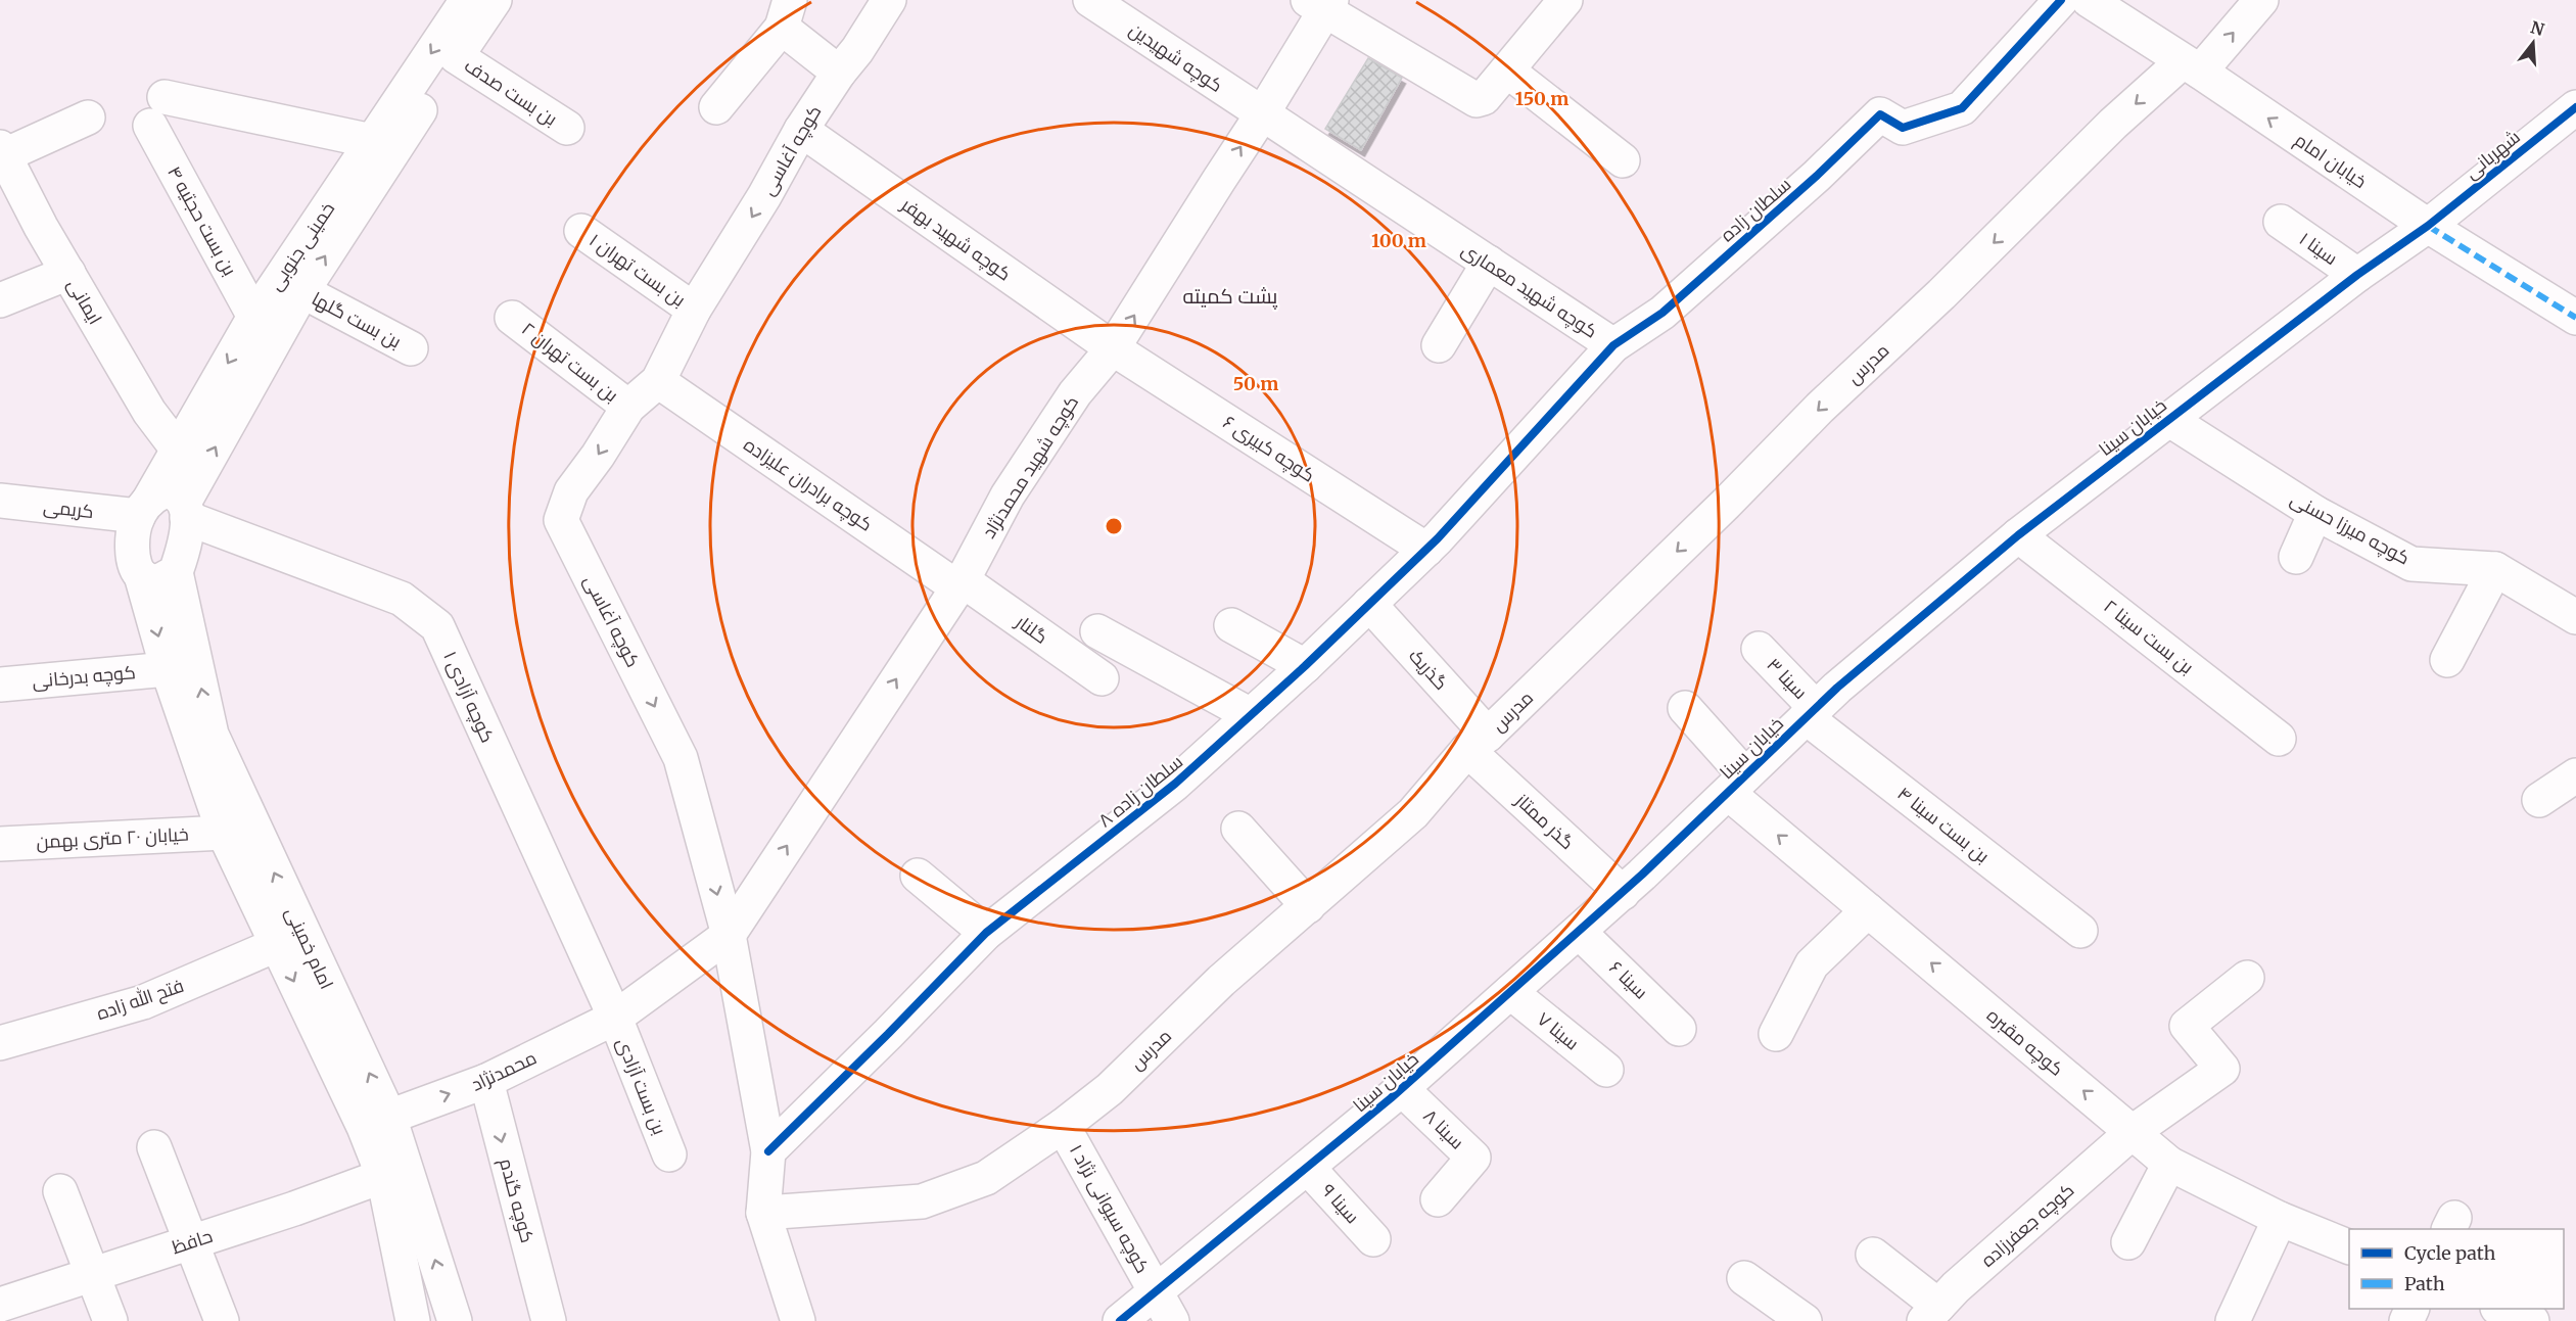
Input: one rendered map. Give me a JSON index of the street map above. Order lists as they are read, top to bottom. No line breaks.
{"streets":{"street":["کوچه شهیدین","بن بست صدف","کوچه آغاسی","شهربانی","خیابان امام","سلطان زاده","بن بست حجتیه ۴","کوچه شهید بهفر","خمینی جنوبی","سینا ۱","بن بست تهران ۱","کوچه شهید معماری","ایمانی","بن بست گلها","بن بست تهران ۲","مدرس","خیابان سینا","کوچه کبیری ۶","کوچه شهید محمدنژاد","کوچه برادران علیزاده","کریمی","کوچه میرزا حسنی","گلنار","بن بست سینا ۲","گذریک","کوچه بدرخانی","سینا ۳","کوچه آزادی ۱","سلطان زاده ۸","گذر ممتاز","بن بست سینا ۴","خیابان ۲۰ متری بهمن","امام خمینی","سینا ۶","فتح الله زاده","سینا ۷","کوچه مقبره","محمدنژاد","بن بست آزادی","سینا ۸","کوچه گندم","سینا ۹","کوچه سیوانی نژاد ۱","کوچه جعفرزاده","حافظ"]},"crossings":[["کوچه شهیدین","کوچه شهید معماری"],["کوچه شهیدین","کوچه شهید محمدنژاد"],["بن بست صدف","خمینی جنوبی"],["کوچه آغاسی","کوچه شهید بهفر"],["کوچه آغاسی","بن بست تهران ۱"],["کوچه آغاسی","بن بست تهران ۲"],["کوچه آغاسی","مدرس"],["کوچه آغاسی","کوچه شهید محمدنژاد"],["کوچه آغاسی","کوچه برادران علیزاده"],["کوچه آغاسی","سلطان زاده ۸"],["کوچه آغاسی","محمدنژاد"],["شهربانی","خیابان امام"],["شهربانی","خیابان سینا"],["خیابان امام","مدرس"],["خیابان امام","خیابان سینا"],["سلطان زاده","کوچه شهید معماری"],["سلطان زاده","سلطان زاده ۸"],["بن بست حجتیه ۴","خمینی جنوبی"],["کوچه شهید بهفر","کوچه کبیری ۶"],["کوچه شهید بهفر","کوچه شهید محمدنژاد"],["خمینی جنوبی","ایمانی"],["خمینی جنوبی","بن بست گلها"],["خمینی جنوبی","کریمی"],["خمینی جنوبی","کوچه آزادی ۱"],["خمینی جنوبی","امام خمینی"],["سینا ۱","خیابان سینا"],["کوچه شهید معماری","کوچه شهید محمدنژاد"],["مدرس","گذریک"],["مدرس","گذر ممتاز"],["مدرس","کوچه سیوانی نژاد ۱"],["خیابان سینا","کوچه میرزا حسنی"],["خیابان سینا","بن بست سینا ۲"],["خیابان سینا","سینا ۳"],["خیابان سینا","گذر ممتاز"],["خیابان سینا","بن بست سینا ۴"],["خیابان سینا","سینا ۶"],["خیابان سینا","سینا ۷"],["خیابان سینا","کوچه مقبره"],["خیابان سینا","سینا ۸"],["خیابان سینا","سینا ۹"],["خیابان سینا","کوچه سیوانی نژاد ۱"],["کوچه کبیری ۶","کوچه شهید محمدنژاد"],["کوچه کبیری ۶","سلطان زاده ۸"],["کوچه شهید محمدنژاد","کوچه برادران علیزاده"],["کوچه شهید محمدنژاد","گلنار"],["کوچه شهید محمدنژاد","محمدنژاد"],["کوچه برادران علیزاده","گلنار"],["کریمی","کوچه آزادی ۱"],["کریمی","امام خمینی"],["گذریک","سلطان زاده ۸"],["گذریک","گذر ممتاز"],["کوچه بدرخانی","امام خمینی"],["سینا ۳","بن بست سینا ۴"],["کوچه آزادی ۱","امام خمینی"],["کوچه آزادی ۱","محمدنژاد"],["کوچه آزادی ۱","بن بست آزادی"],["خیابان ۲۰ متری بهمن","امام خمینی"],["امام خمینی","فتح الله زاده"],["امام خمینی","محمدنژاد"],["امام خمینی","حافظ"],["کوچه مقبره","کوچه جعفرزاده"],["محمدنژاد","بن بست آزادی"],["محمدنژاد","کوچه گندم"]],"one_way":["کوچه آغاسی","خیابان امام","مدرس","کوچه شهید محمدنژاد","کوچه مقبره","کوچه گندم"],"districts":["پشت کمیته"],"legend":["Cycle path","Path"],"north":"top","rings":["150 m","100 m","50 m"]}
